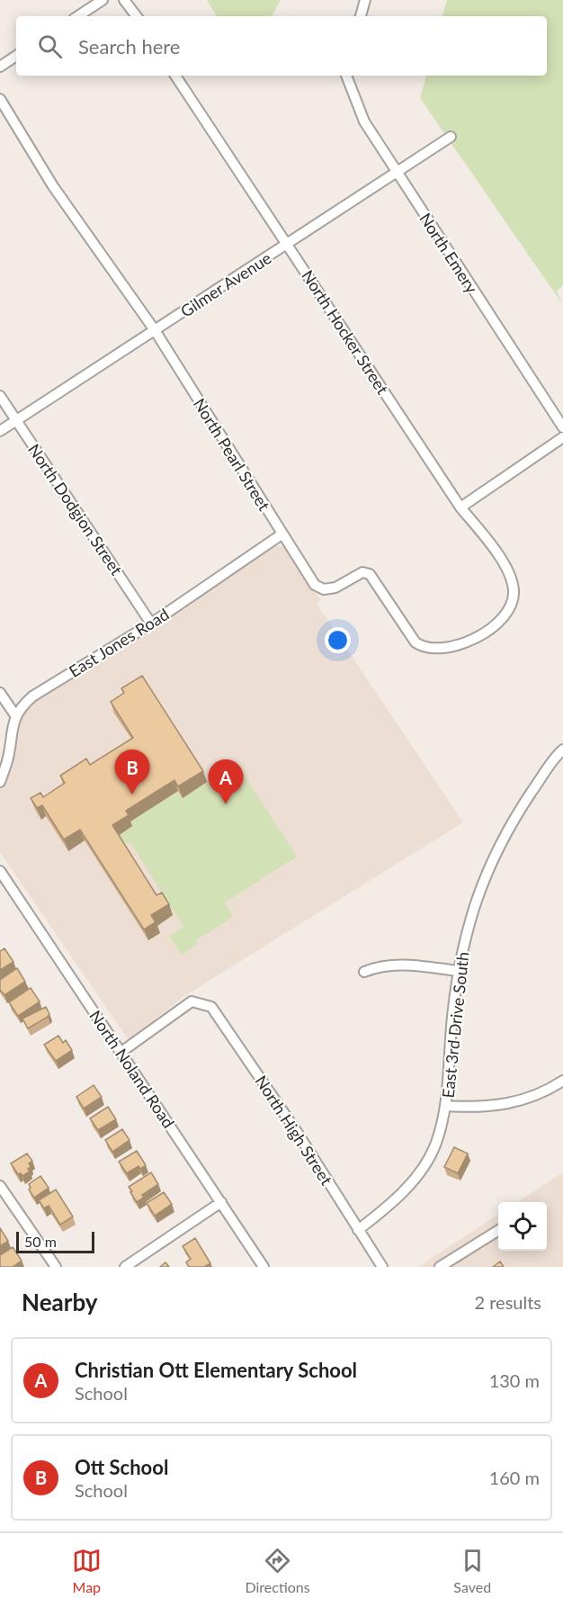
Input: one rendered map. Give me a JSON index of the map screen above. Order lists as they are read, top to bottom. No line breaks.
{"streets":{"street":["North Emery","Gilmer Avenue","North Hocker Street","North Pearl Street","North Dodgion Street","East Jones Road","East 3rd Drive South","North Noland Road","North High Street"]},"crossings":[["North Emery","Gilmer Avenue"],["Gilmer Avenue","North Hocker Street"],["Gilmer Avenue","North Pearl Street"],["Gilmer Avenue","North Dodgion Street"],["North Hocker Street","North Pearl Street"],["North Pearl Street","East Jones Road"],["North Dodgion Street","East Jones Road"],["East 3rd Drive South","North High Street"],["North Noland Road","North High Street"]],"scale_bar":"50 m","page":{"search":"Search here","pins":["B","A"],"scale":"50 m","heading":["Nearby","2 results"],"list":[{"mark":"A","name":"Christian Ott Elementary School","note":"School","value":"130 m"},{"mark":"B","name":"Ott School","note":"School","value":"160 m"}],"nav":["Map","Directions","Saved"]}}
